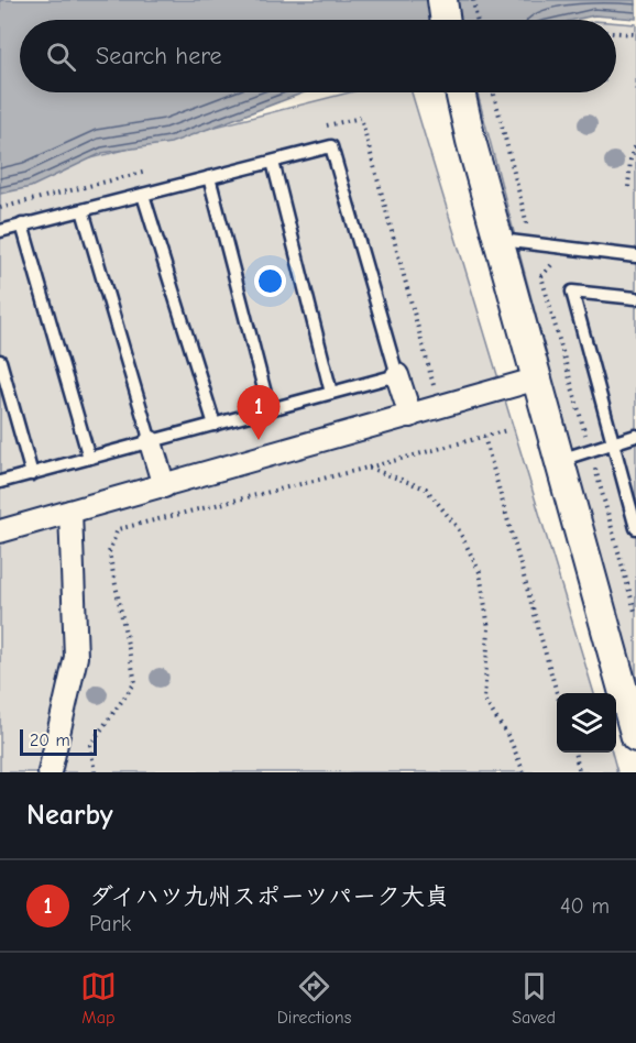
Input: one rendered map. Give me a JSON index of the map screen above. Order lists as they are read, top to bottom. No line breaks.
{"scale_bar":"20 m","page":{"search":"Search here","pins":"1","scale":"20 m","heading":"Nearby","list":[{"mark":"1","name":"ダイハツ九州スポーツパーク大貞","note":"Park","value":"40 m"}],"nav":["Map","Directions","Saved"]}}
